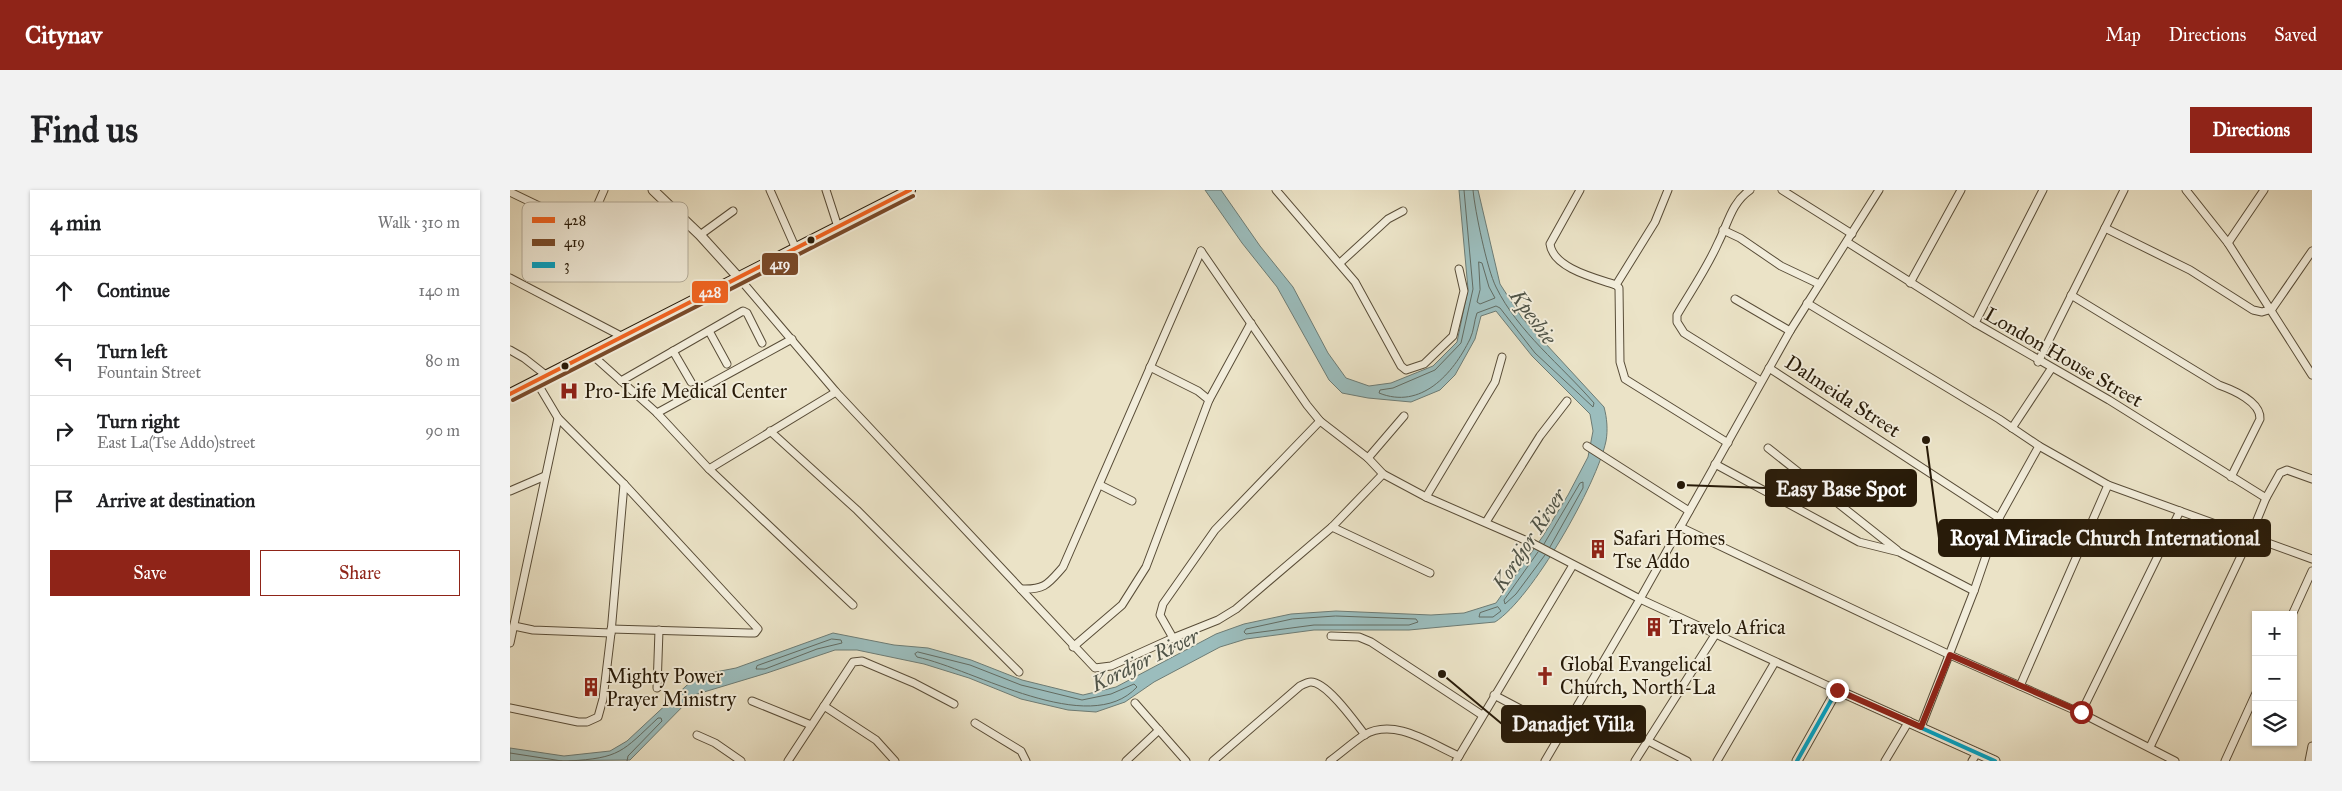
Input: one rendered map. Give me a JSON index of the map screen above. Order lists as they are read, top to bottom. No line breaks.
{"streets":{"street":["London House Street","Dalmeida Street"]},"water":["Kpeshie","Kordjor River"],"places":{"hospital":["Pro-Life Medical Center"],"other":["Royal Miracle Church International","Easy Base Spot","Danadjet Villa"],"building":["Safari Homes Tse Addo","Travelo Africa","Mighty Power Prayer Ministry"],"church":["Global Evangelical Church, North-La"]},"lines":["transit line 428","transit line 419","transit line 3"],"legend":["428","419","3"],"page":{"header":"Citynav","nav":["Map","Directions","Saved"],"buttons":["Directions",["Save","Share"]],"title":"Find us","heading":["4 min","Walk · 310 m"],"list":[["Continue","140 m"],["Turn left","Fountain Street","80 m"],["Turn right","East La(Tse Addo)street","90 m"],"Arrive at destination"],"map_buttons":["+","−"]}}
